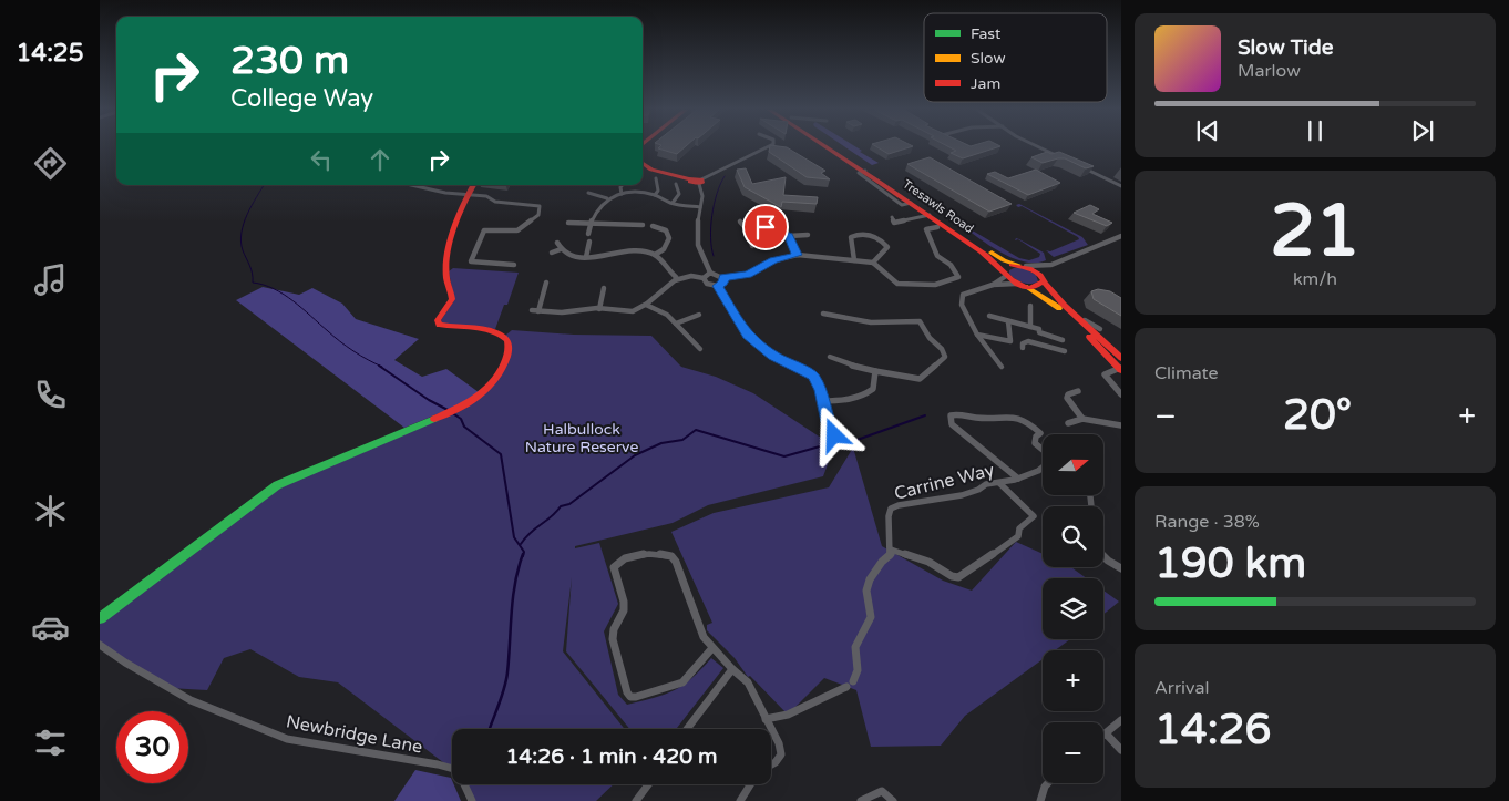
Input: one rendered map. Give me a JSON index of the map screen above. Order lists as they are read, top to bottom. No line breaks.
{"streets":{"main road":["Tresawls Road"],"street":["Carrine Way","Newbridge Lane"]},"parks":["Halbullock Nature Reserve"],"legend":["Fast","Slow","Jam"],"north":"right","page":{"tabs":"14:25","turn":["230 m","College Way"],"song":["Slow Tide","Marlow"],"tile":[["21","km/h"],"Climate",["Range · 38%","190 km"],["Arrival","14:26"]],"heat":["−","20°","+"],"map_buttons":["+","−"],"limit":"30","trip":"14:26 · 1 min · 420 m"}}
